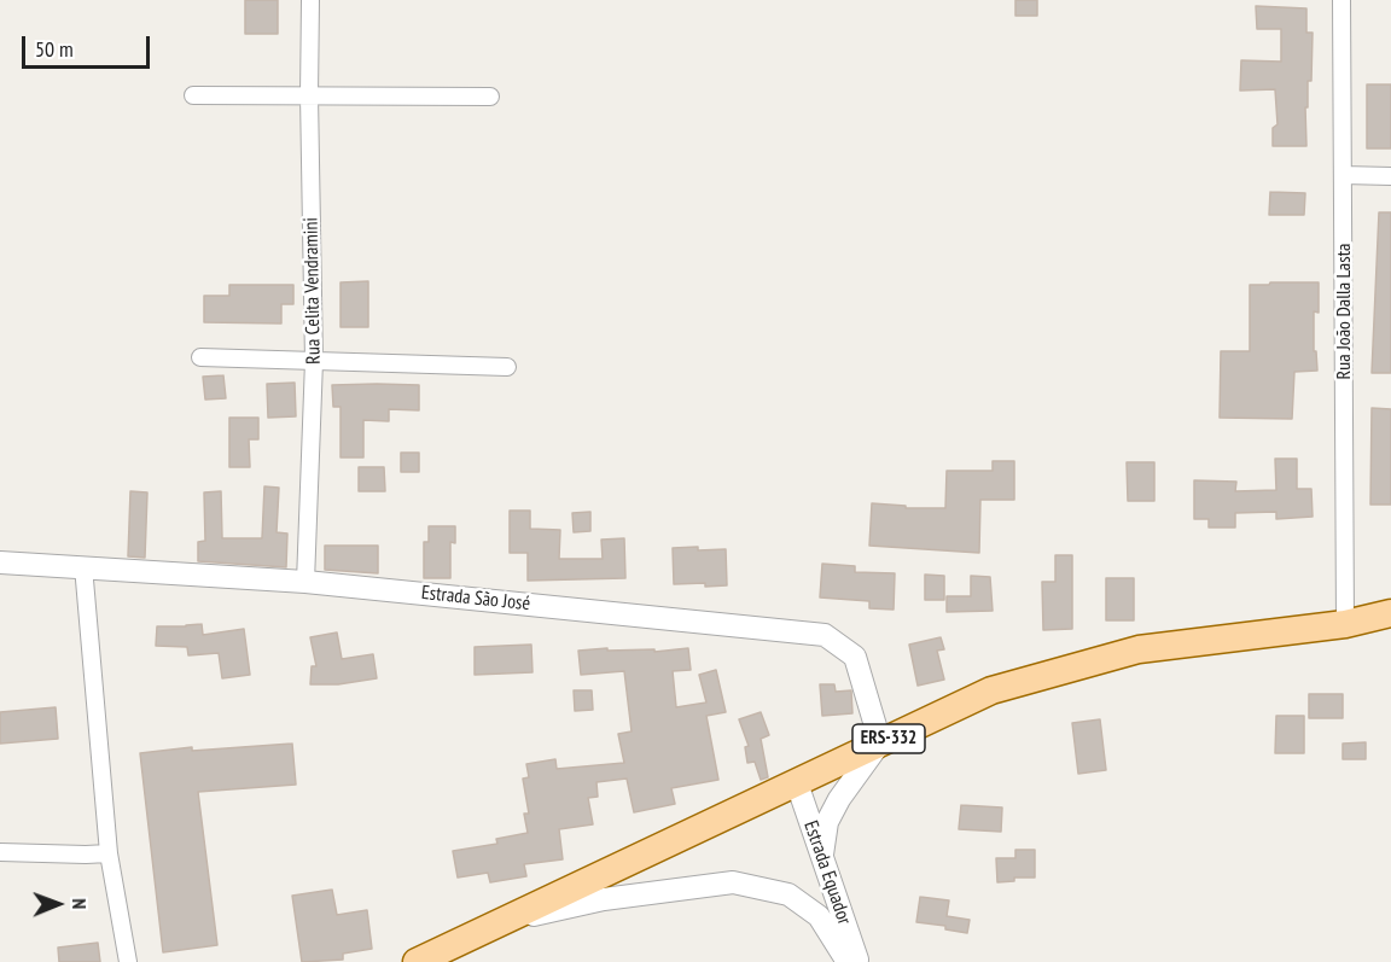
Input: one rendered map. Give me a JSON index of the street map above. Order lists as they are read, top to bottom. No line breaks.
{"streets":{"main road":["ERS-332"],"street":["Rua Celita Vendramini","Rua João Dalla Lasta","Estrada São José","Estrada Equador"]},"crossings":[["Rua Celita Vendramini","Estrada São José"],["Rua João Dalla Lasta","ERS-332"],["Estrada São José","ERS-332"],["ERS-332","Estrada Equador"]],"scale_bar":"50 m","north":"right"}
